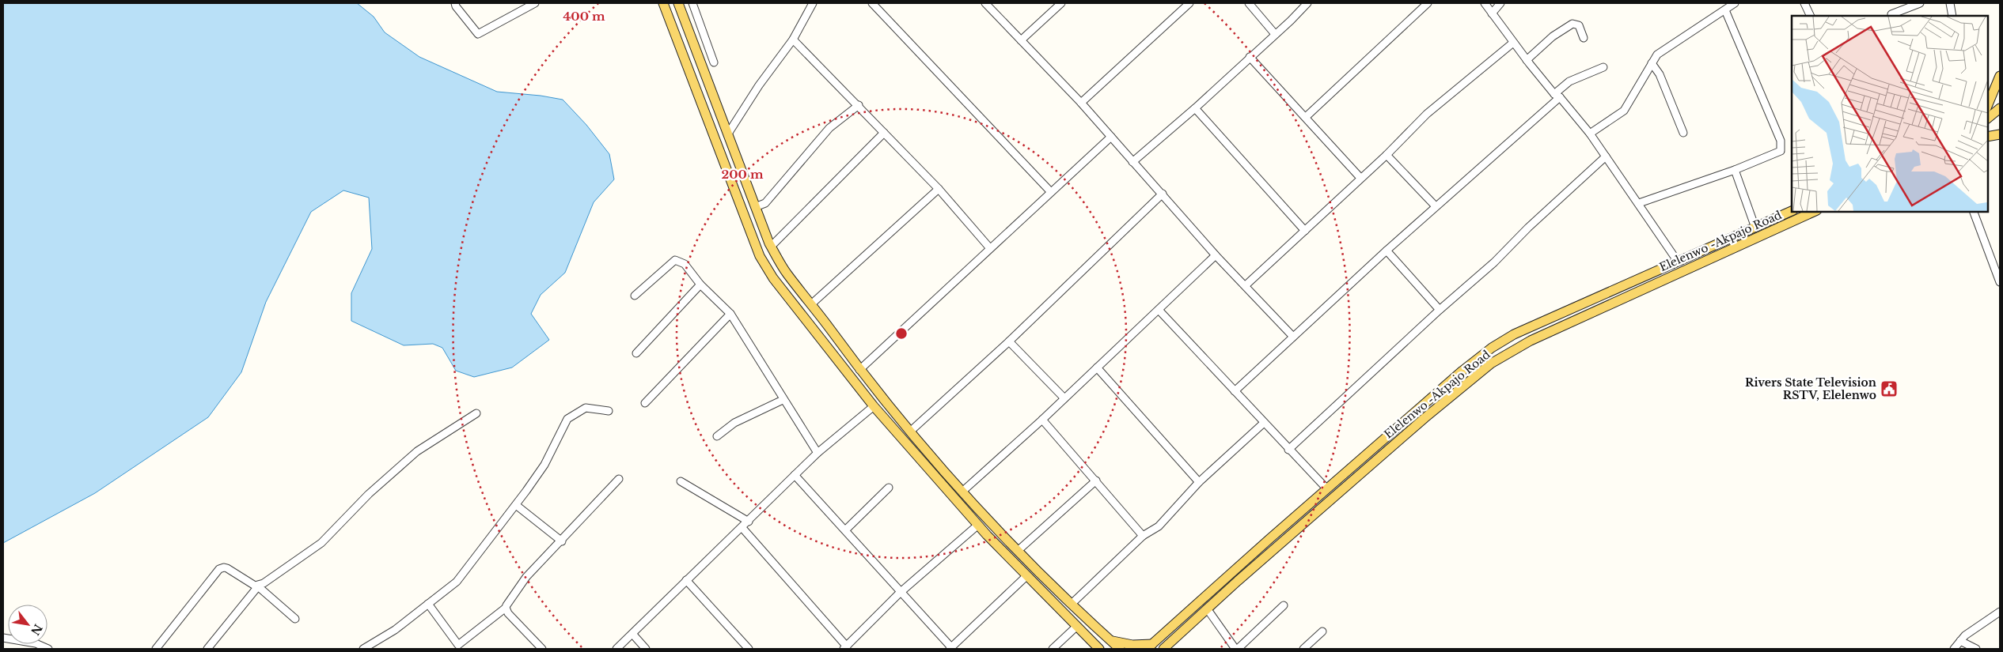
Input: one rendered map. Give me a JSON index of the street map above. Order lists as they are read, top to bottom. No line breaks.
{"streets":{"main road":["Elelenwo -Akpajo Road"]},"places":{"public building":["Rivers State Television RSTV, Elelenwo"]},"north":"bottom right","rings":["400 m","200 m"]}
